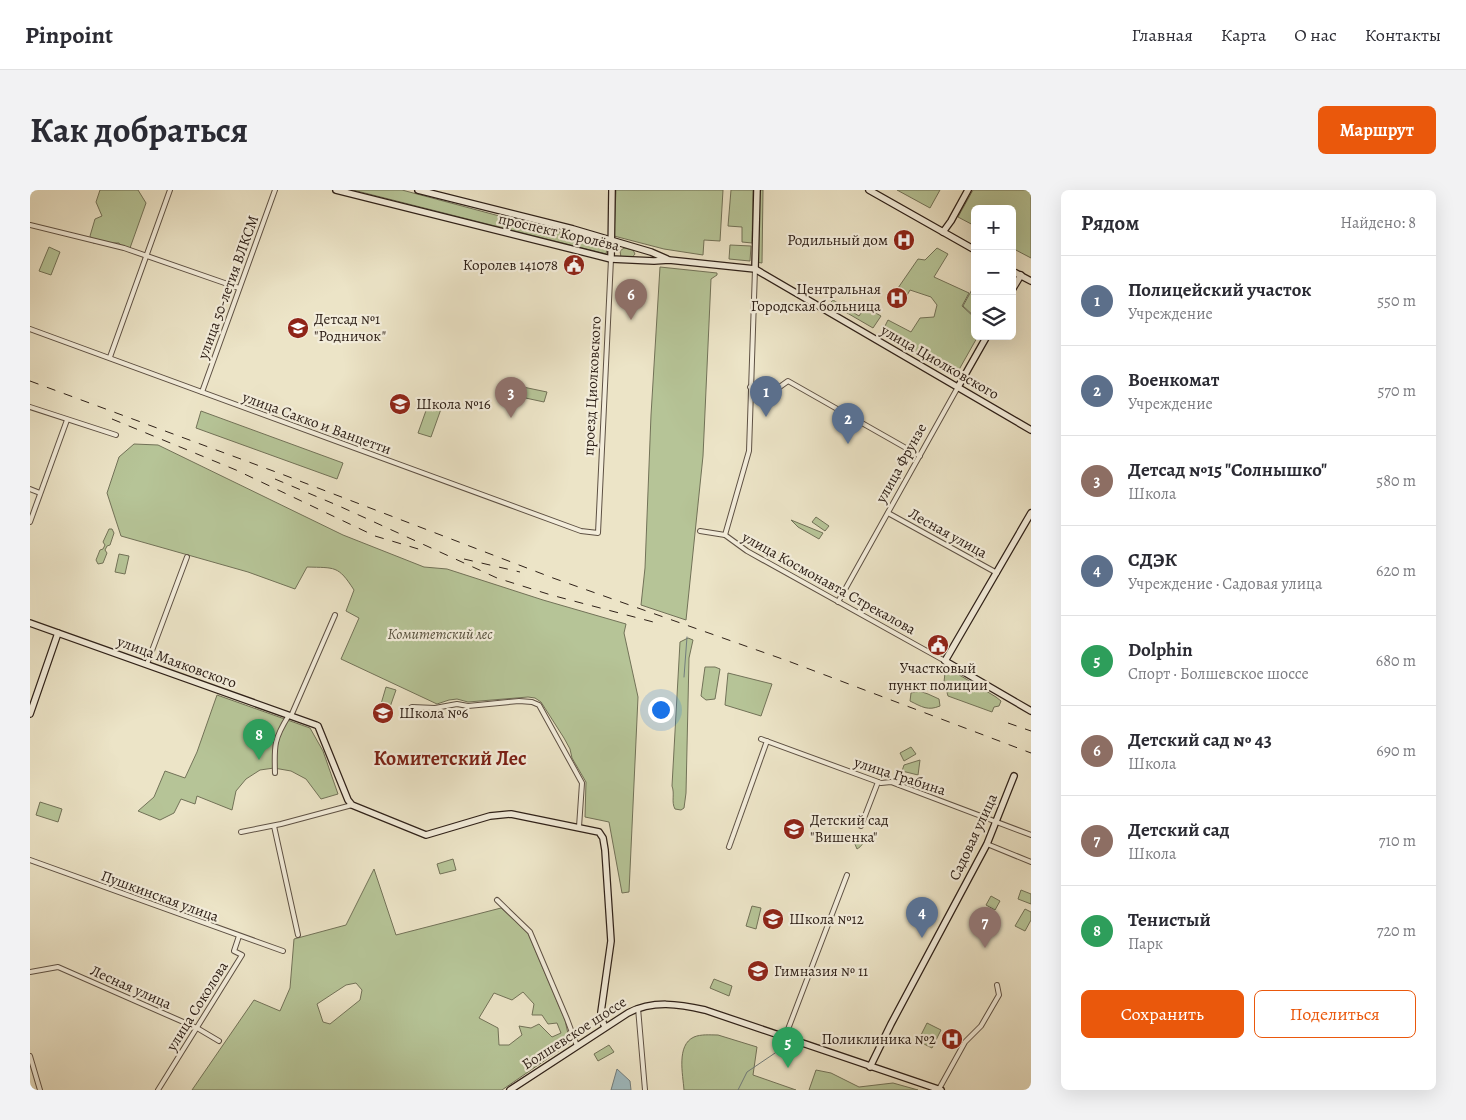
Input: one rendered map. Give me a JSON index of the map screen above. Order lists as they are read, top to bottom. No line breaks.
{"streets":{"street":["проспект Королёва","улица 50-летия ВЛКСМ","улица Циолковского","проезд Циолковского","улица Сакко и Ванцетти","улица Фрунзе","Лесная улица","улица Космонавта Стрекалова","улица Маяковского","улица Грабина","Садовая улица","Пушкинская улица","улица Соколова","Болшевское шоссе"]},"crossings":[["проспект Королёва","улица Циолковского"],["проспект Королёва","проезд Циолковского"],["улица 50-летия ВЛКСМ","улица Сакко и Ванцетти"],["улица Циолковского","улица Фрунзе"],["проезд Циолковского","улица Сакко и Ванцетти"],["улица Фрунзе","Лесная улица"],["улица Фрунзе","улица Космонавта Стрекалова"],["Лесная улица","улица Соколова"],["улица Грабина","Садовая улица"],["Садовая улица","Болшевское шоссе"],["Пушкинская улица","улица Соколова"]],"districts":["Комитетский Лес"],"parks":["Комитетский лес"],"places":{"hospital":["Родильный дом","Центральная Городская больница","Поликлиника №2"],"public building":["Королев 141078","Участковый пункт полиции"],"school or university":["Детсад №1 \"Родничок\"","Школа №16","Школа №6","Детский сад \"Вишенка\"","Школа №12","Гимназия № 11"]},"page":{"header":"Pinpoint","nav":["Главная","Карта","О нас","Контакты"],"title":"Как добраться","buttons":["Маршрут",["Сохранить","Поделиться"]],"heading":["Рядом","Найдено: 8"],"map_buttons":["+","−"],"list":[{"mark":"1","name":"Полицейский участок","note":"Учреждение","value":"550 m"},{"mark":"2","name":"Военкомат","note":"Учреждение","value":"570 m"},{"mark":"3","name":"Детсад №15 \"Солнышко\"","note":"Школа","value":"580 m"},{"mark":"4","name":"СДЭК","note":"Учреждение · Садовая улица","value":"620 m"},{"mark":"5","name":"Dolphin","note":"Спорт · Болшевское шоссе","value":"680 m"},{"mark":"6","name":"Детский сад № 43","note":"Школа","value":"690 m"},{"mark":"7","name":"Детский сад","note":"Школа","value":"710 m"},{"mark":"8","name":"Тенистый","note":"Парк","value":"720 m"}],"pins":["6","1","3","2","8","4","7","5"]}}
